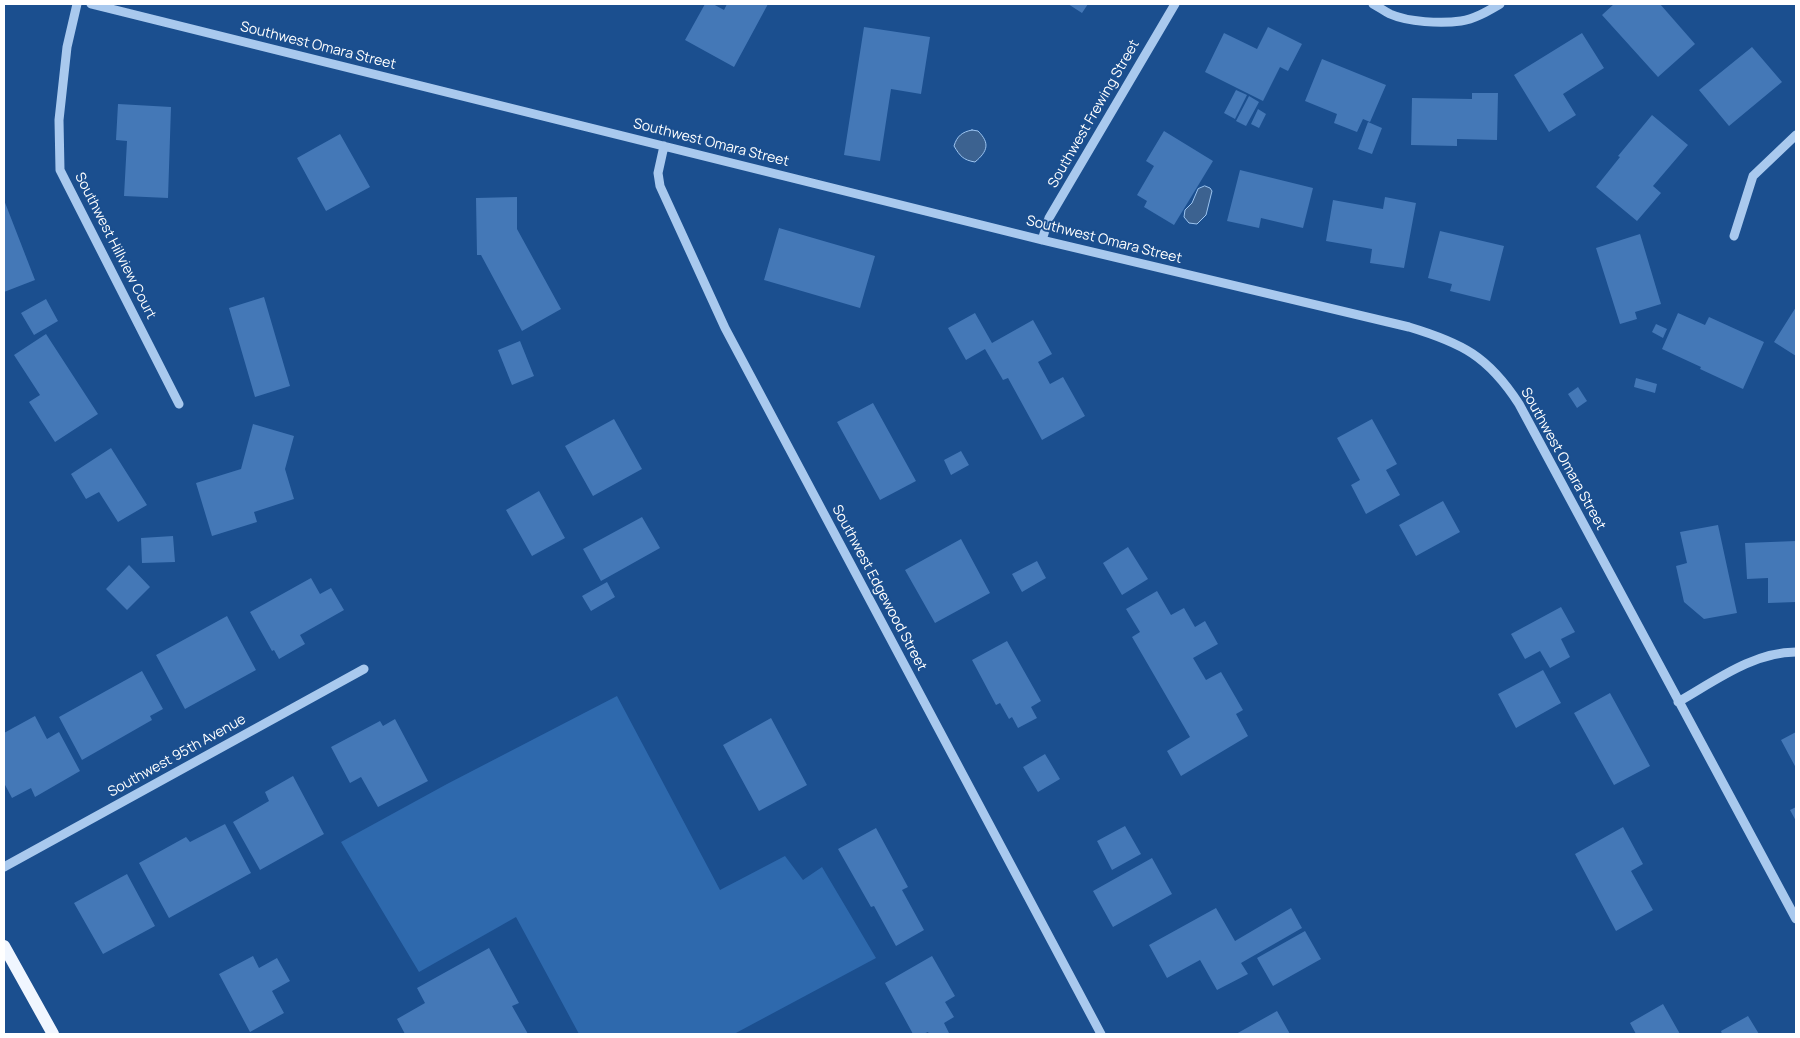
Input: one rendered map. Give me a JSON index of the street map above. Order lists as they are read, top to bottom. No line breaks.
{"streets":{"street":["Southwest Omara Street","Southwest Frewing Street","Southwest Hillview Court","Southwest Edgewood Street","Southwest 95th Avenue"]},"crossings":[["Southwest Omara Street","Southwest Frewing Street"],["Southwest Omara Street","Southwest Edgewood Street"]]}
